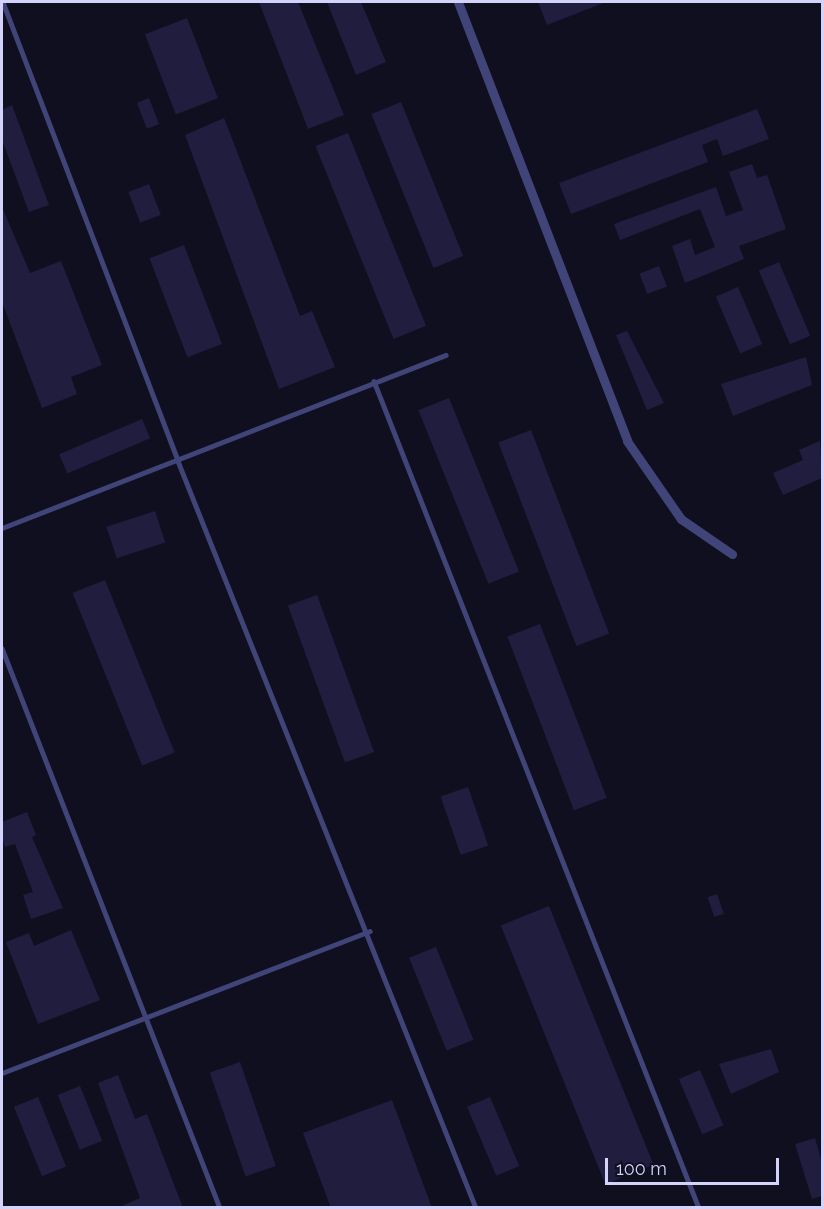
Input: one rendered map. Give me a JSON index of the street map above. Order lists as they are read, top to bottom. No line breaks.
{"scale_bar":"100 m"}
